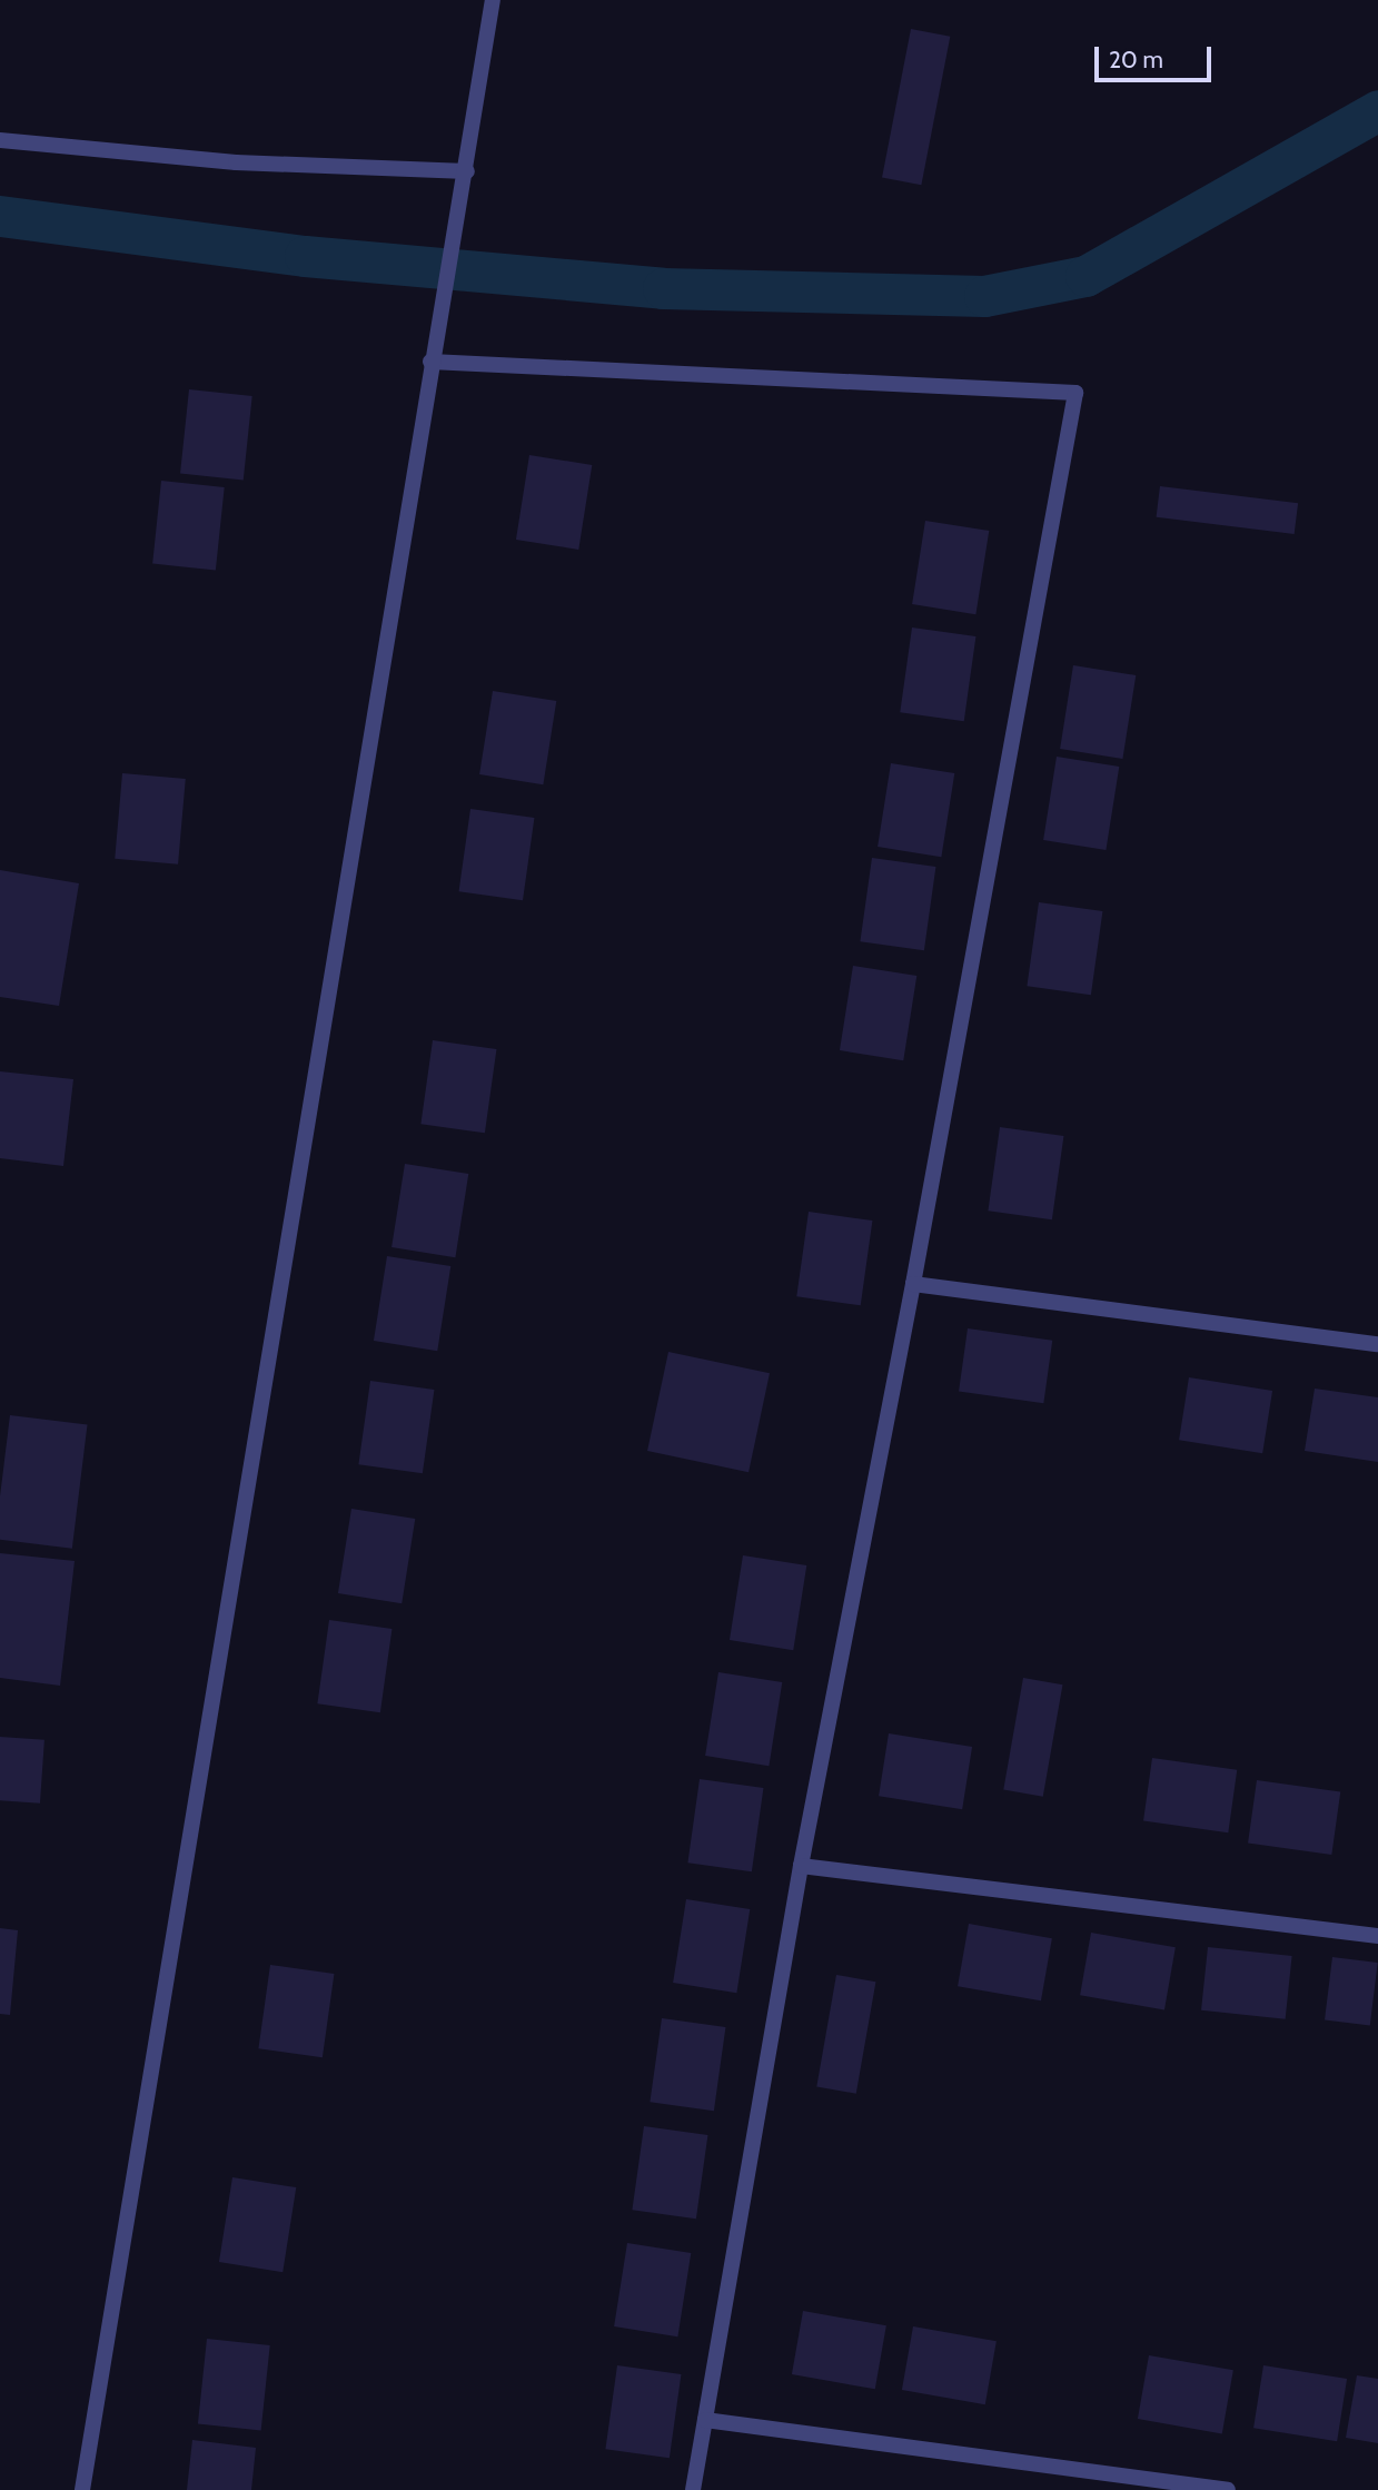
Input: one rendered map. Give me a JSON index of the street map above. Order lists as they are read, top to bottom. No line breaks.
{"scale_bar":"20 m"}
